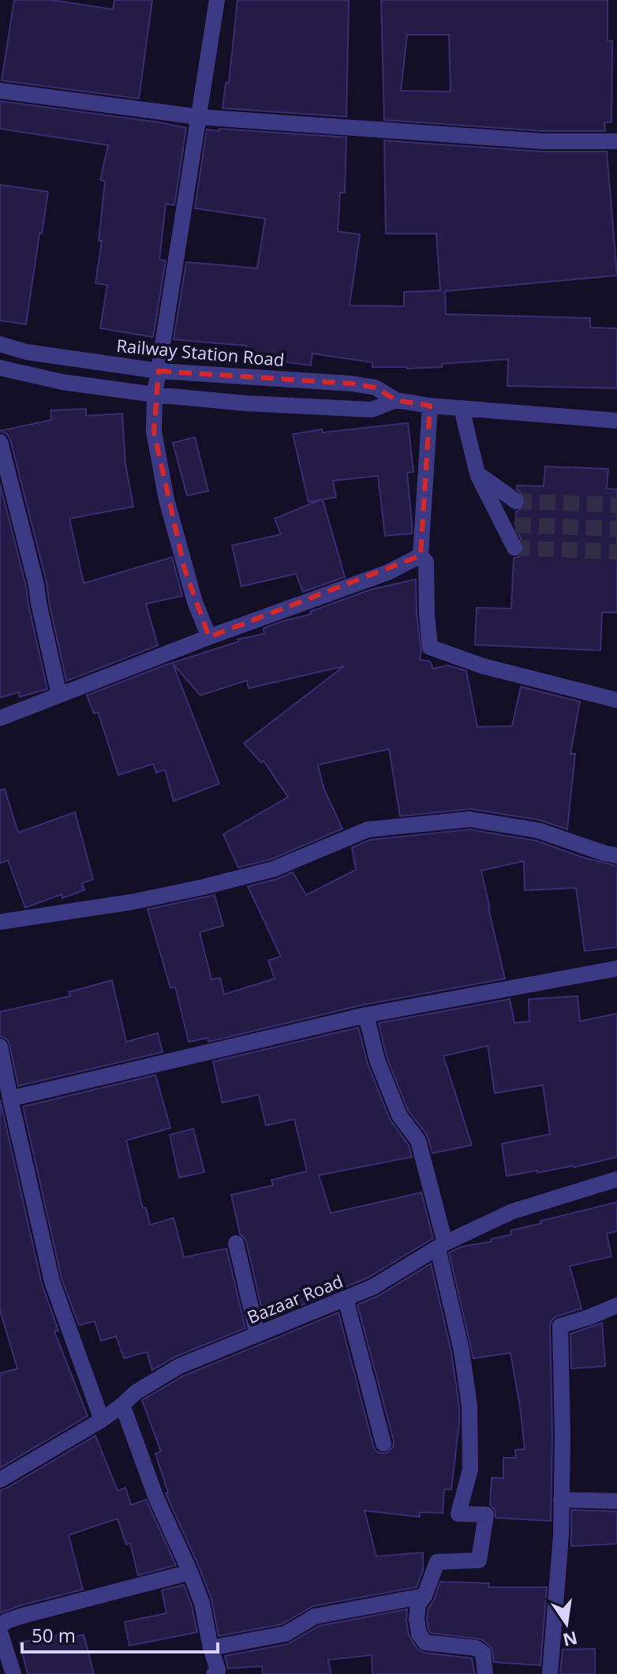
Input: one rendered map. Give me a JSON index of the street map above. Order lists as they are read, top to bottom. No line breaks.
{"streets":{"street":["Railway Station Road","Bazaar Road"]},"scale_bar":"50 m","north":"bottom"}
